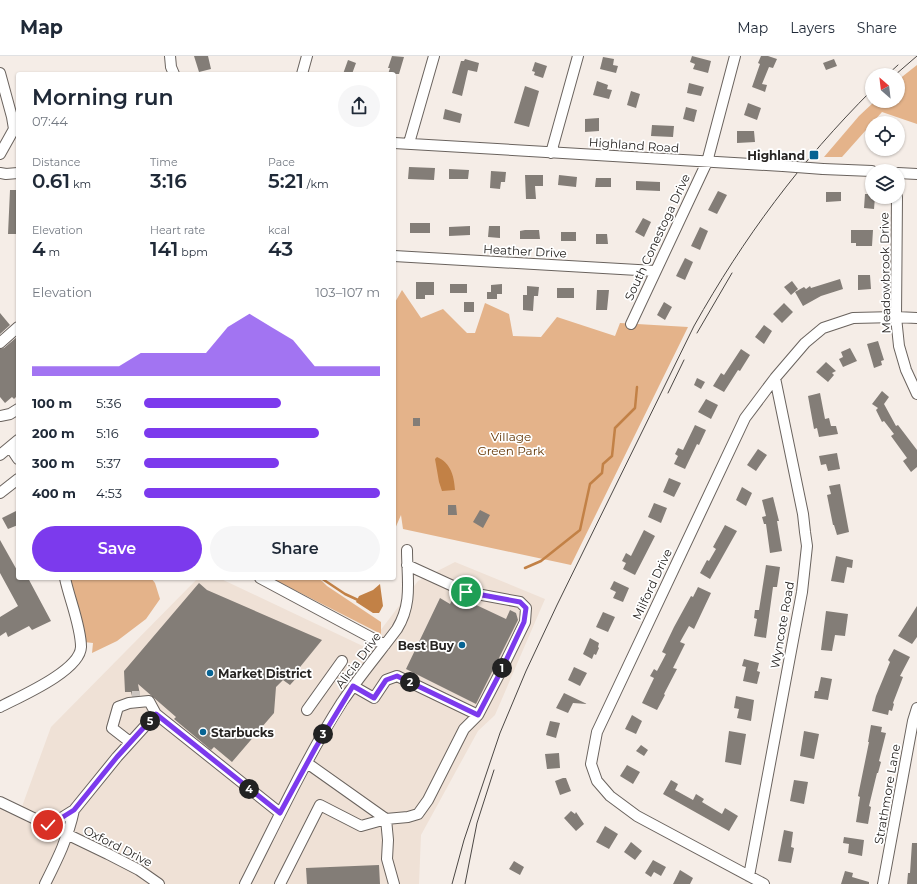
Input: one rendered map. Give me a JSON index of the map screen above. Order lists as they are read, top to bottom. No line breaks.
{"streets":{"street":["Highland Road","South Conestoga Drive","Heather Drive","Meadowbrook Drive","Milford Drive","Wyncote Road","Alicia Drive","Strathmore Lane","Oxford Drive"]},"crossings":[["Highland Road","South Conestoga Drive"],["South Conestoga Drive","Heather Drive"],["Meadowbrook Drive","Milford Drive"],["Milford Drive","Wyncote Road"]],"parks":["Village Green Park"],"places":{"transit":["Highland"],"other":["Best Buy","Market District","Starbucks"]},"north":"top left","page":{"header":"Map","nav":["Map","Layers","Share"],"heading":["Morning run","07:44"],"stats":[["Distance","0.61 km"],["Time","3:16"],["Pace","5:21 /km"],["Elevation","4 m"],["Heart rate","141 bpm"],["kcal","43"]],"chart":["Elevation","103–107 m"],"list":[{"name":"100 m","note":"5:36"},{"name":"200 m","note":"5:16"},{"name":"300 m","note":"5:37"},{"name":"400 m","note":"4:53"}],"buttons":["Save","Share"],"pins":["1","2","5","3","4"]}}
